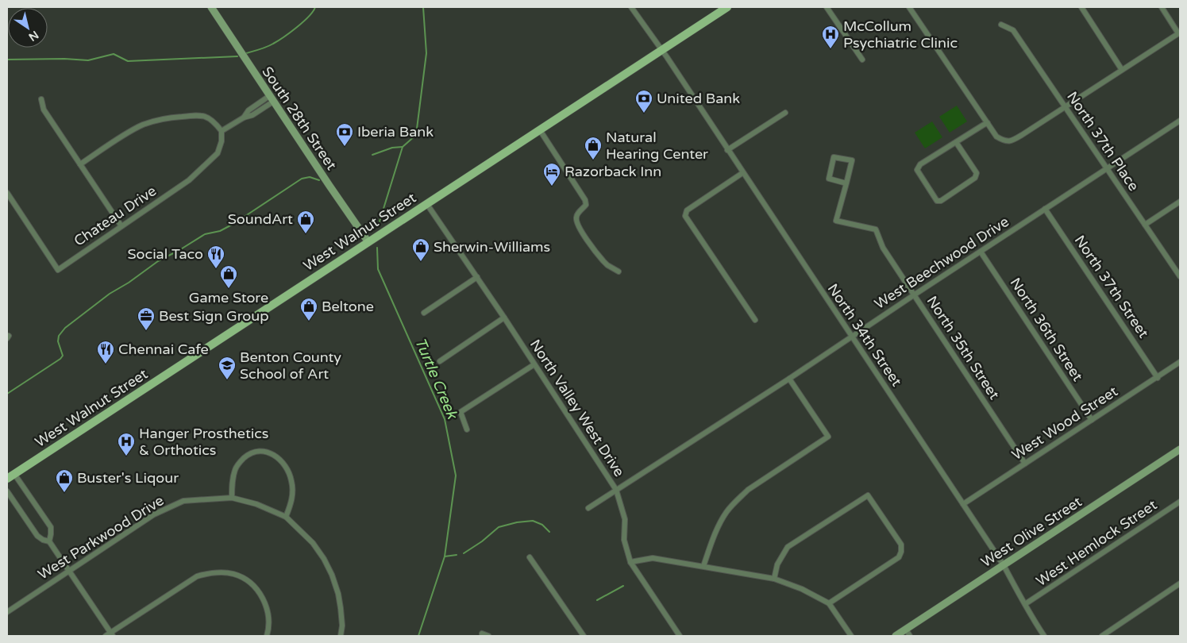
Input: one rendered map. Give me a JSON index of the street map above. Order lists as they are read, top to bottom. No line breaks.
{"streets":{"main road":["South 28th Street","West Walnut Street","West Olive Street"],"street":["North 37th Place","Chateau Drive","West Beechwood Drive","North 37th Street","North 36th Street","North 34th Street","North 35th Street","North Valley West Drive","West Wood Street","West Parkwood Drive","West Hemlock Street"]},"crossings":[["South 28th Street","West Walnut Street"],["North 37th Place","West Beechwood Drive"],["West Walnut Street","North 34th Street"],["West Walnut Street","North Valley West Drive"],["West Beechwood Drive","North 37th Street"],["West Beechwood Drive","North 36th Street"],["West Beechwood Drive","North 34th Street"],["West Beechwood Drive","North 35th Street"],["West Beechwood Drive","North Valley West Drive"],["North 37th Street","West Wood Street"],["North 36th Street","West Wood Street"],["North 34th Street","West Wood Street"],["North 34th Street","West Olive Street"],["North 34th Street","West Hemlock Street"],["North 35th Street","West Wood Street"]],"water":["Turtle Creek"],"places":{"hospital":["McCollum Psychiatric Clinic","Hanger Prosthetics & Orthotics"],"bank":["United Bank","Iberia Bank"],"shop":["Natural Hearing Center","SoundArt","Sherwin-Williams","Game Store","Beltone","Buster's Liqour"],"hotel":["Razorback Inn"],"restaurant":["Social Taco","Chennai Cafe"],"office":["Best Sign Group"],"school or university":["Benton County School of Art"]},"north":"bottom right"}
